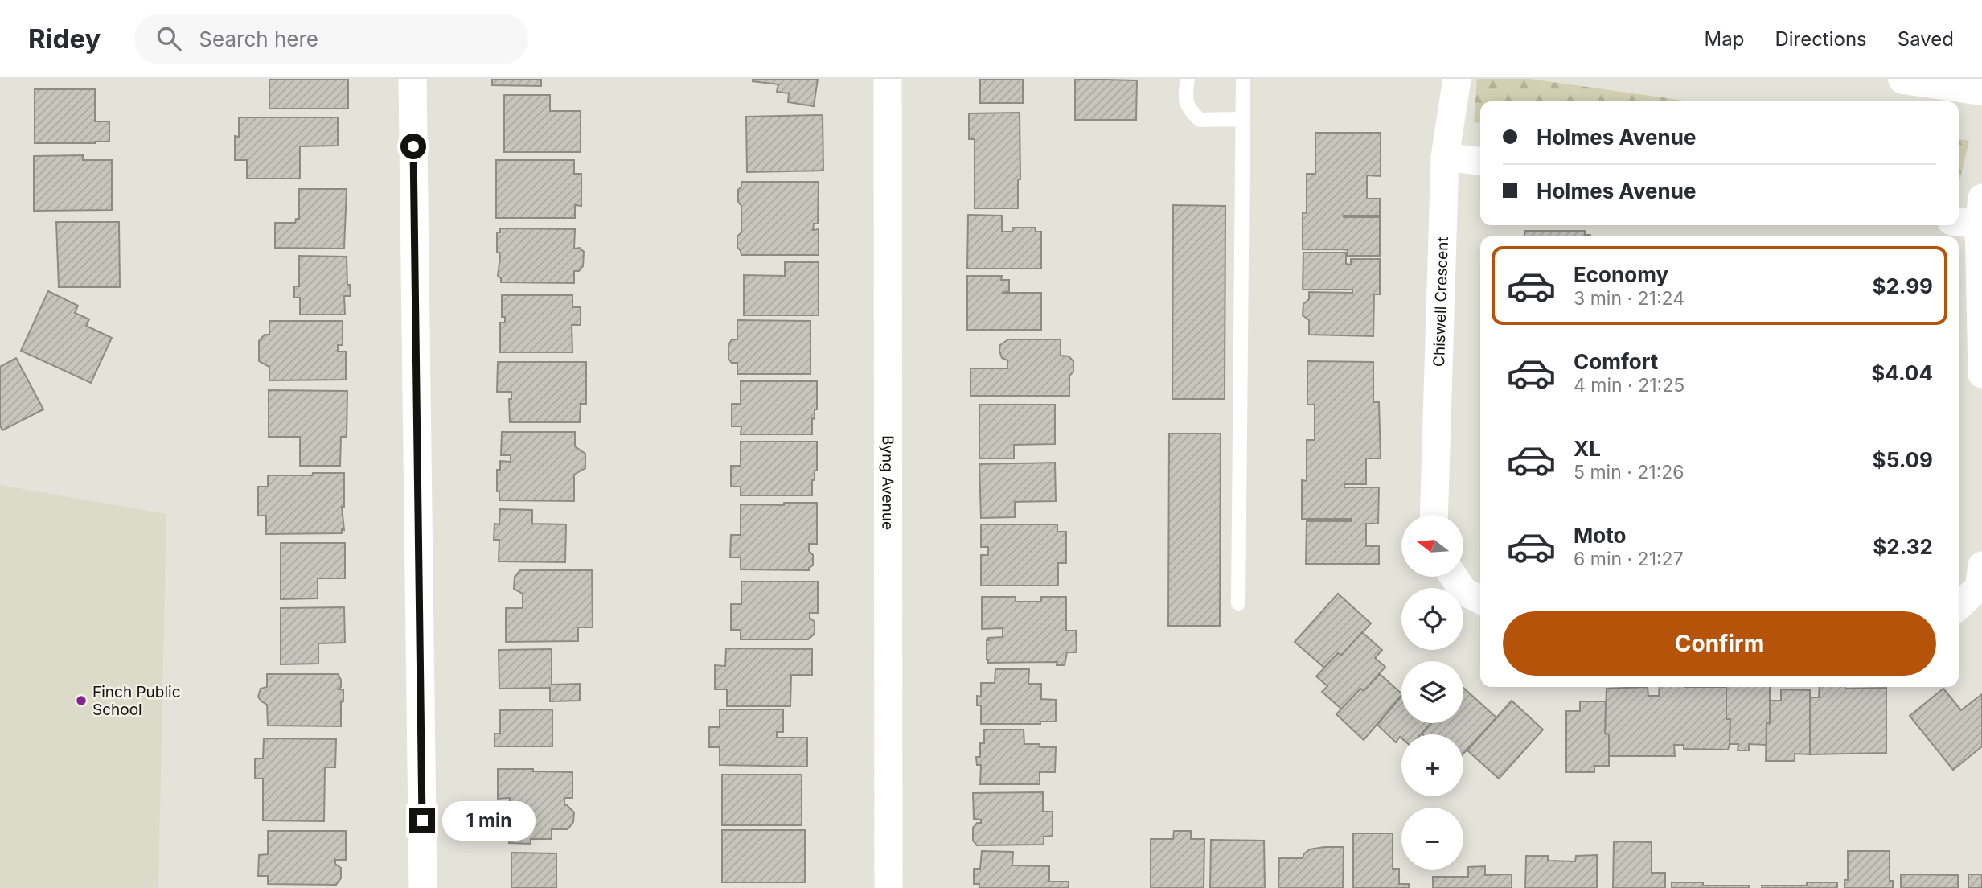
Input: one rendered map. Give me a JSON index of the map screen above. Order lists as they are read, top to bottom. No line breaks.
{"streets":{"street":["Chiswell Crescent","Byng Avenue"]},"places":["Finch Public School"],"north":"left","page":{"header":"Ridey","search":"Search here","nav":["Map","Directions","Saved"],"banner":["Holmes Avenue","Holmes Avenue"],"list":[{"name":"Economy","note":"3 min · 21:24","value":"$2.99"},{"name":"Comfort","note":"4 min · 21:25","value":"$4.04"},{"name":"XL","note":"5 min · 21:26","value":"$5.09"},{"name":"Moto","note":"6 min · 21:27","value":"$2.32"}],"map_buttons":["+","−"],"buttons":"Confirm","bubble":"1 min"}}
